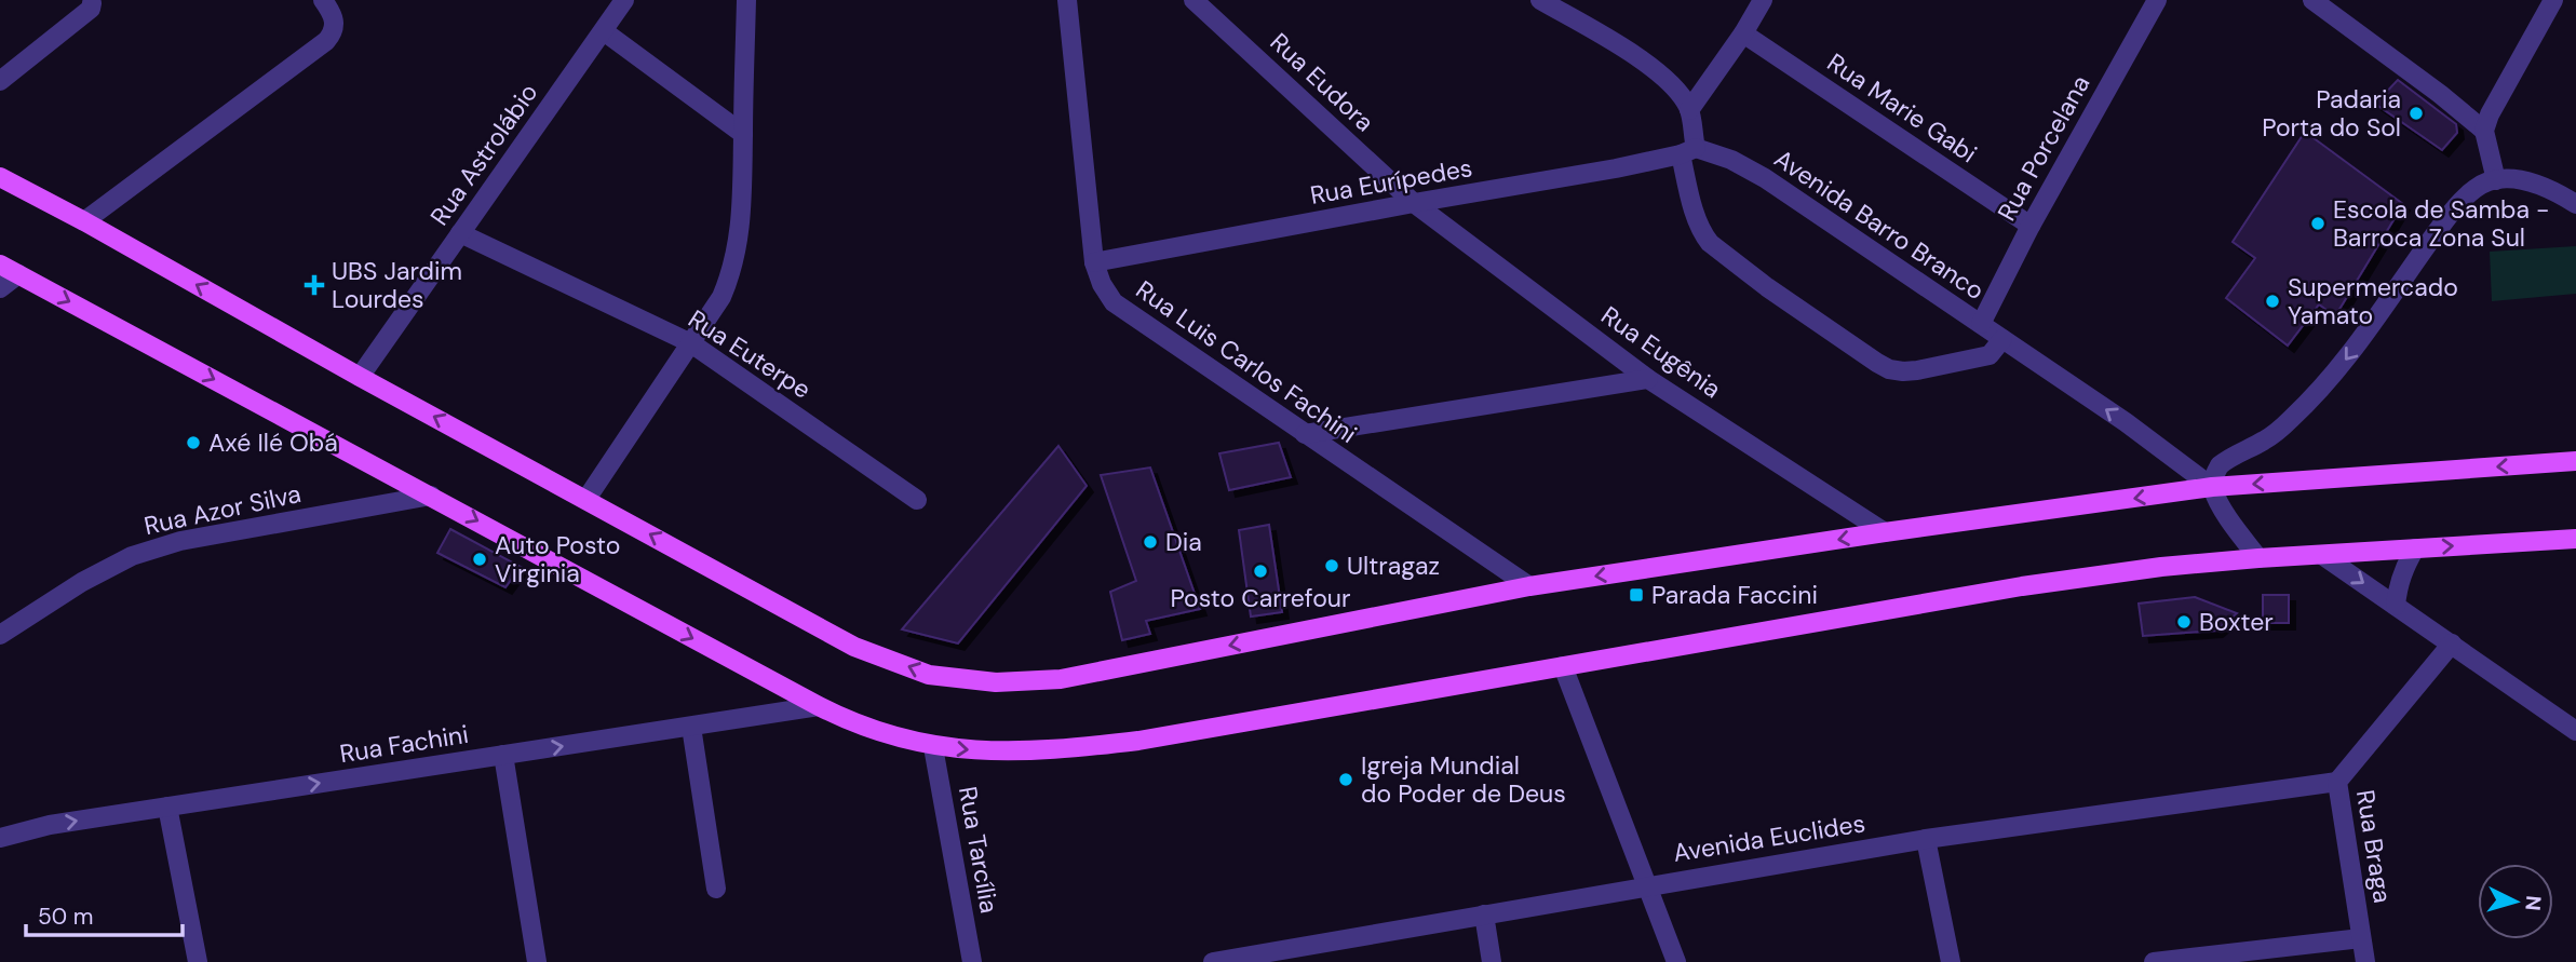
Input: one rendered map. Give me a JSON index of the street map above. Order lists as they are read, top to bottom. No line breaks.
{"streets":{"street":["Rua Eudora","Rua Marie Gabi","Rua Porcelana","Rua Astrolábio","Rua Eurípedes","Avenida Barro Branco","Rua Eugênia","Rua Euterpe","Rua Luis Carlos Fachini","Rua Azor Silva","Rua Fachini","Avenida Euclides","Rua Braga","Rua Tarcília"]},"crossings":[["Rua Eudora","Rua Eurípedes"],["Rua Eudora","Rua Eugênia"],["Rua Marie Gabi","Rua Porcelana"],["Rua Porcelana","Avenida Barro Branco"],["Rua Astrolábio","Rua Euterpe"],["Rua Eurípedes","Avenida Barro Branco"],["Rua Eurípedes","Rua Eugênia"],["Rua Eurípedes","Rua Luis Carlos Fachini"],["Avenida Euclides","Rua Braga"]],"one_way":["Avenida Barro Branco","Rua Fachini"],"places":{"other":["Padaria Porta do Sol","Escola de Samba - Barroca Zona Sul","Supermercado Yamato","Axé Ilé Obá","Dia","Auto Posto Virginia","Ultragaz","Posto Carrefour","Boxter","Igreja Mundial do Poder de Deus"],"health":["UBS Jardim Lourdes"],"transit":["Parada Faccini"]},"scale_bar":"50 m","north":"right"}
